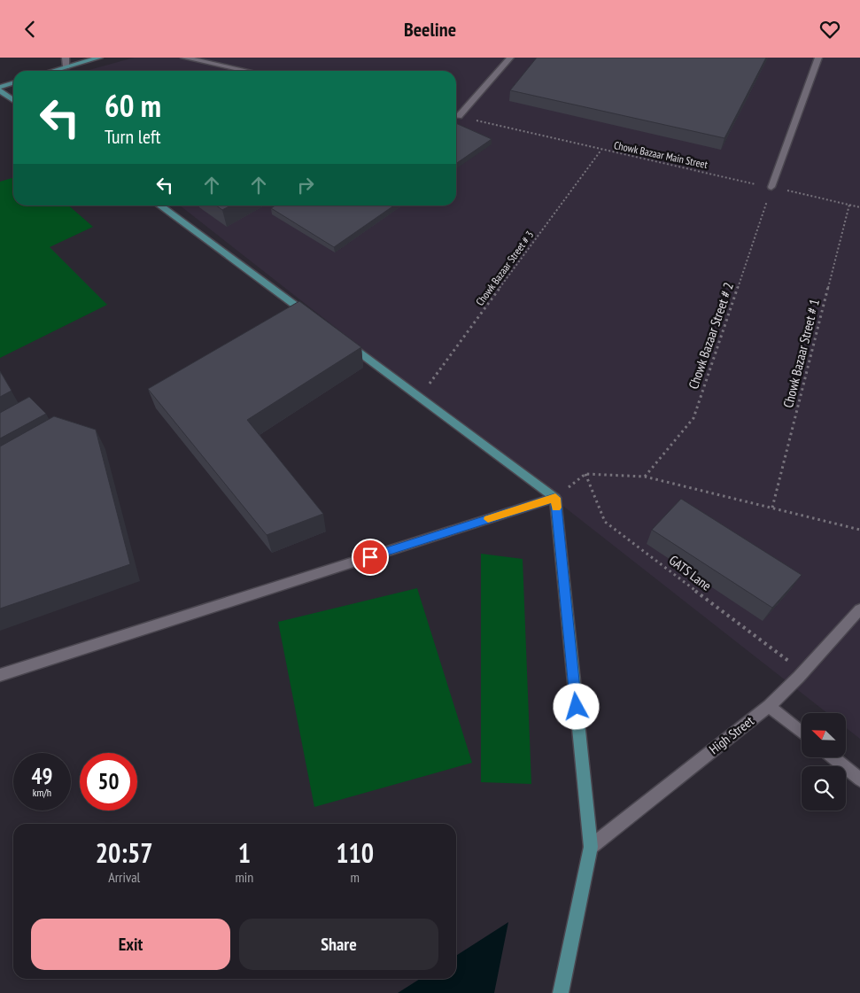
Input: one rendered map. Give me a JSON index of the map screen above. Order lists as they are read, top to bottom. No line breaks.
{"streets":{"street":["High Street"],"path":["Chowk Bazaar Main Street","Chowk Bazaar Street # 3","Chowk Bazaar Street # 2","Chowk Bazaar Street # 1","GATS Lane"]},"crossings":[["Chowk Bazaar Main Street","Chowk Bazaar Street # 3"],["Chowk Bazaar Main Street","Chowk Bazaar Street # 2"],["Chowk Bazaar Main Street","Chowk Bazaar Street # 1"],["GATS Lane","High Street"]],"north":"top left","page":{"header":"Beeline","turn":["60 m","Turn left"],"speed":"49 km/h","limit":"50","eta":["20:57","Arrival","1","min","110","m"],"buttons":["Exit","Share"]}}
